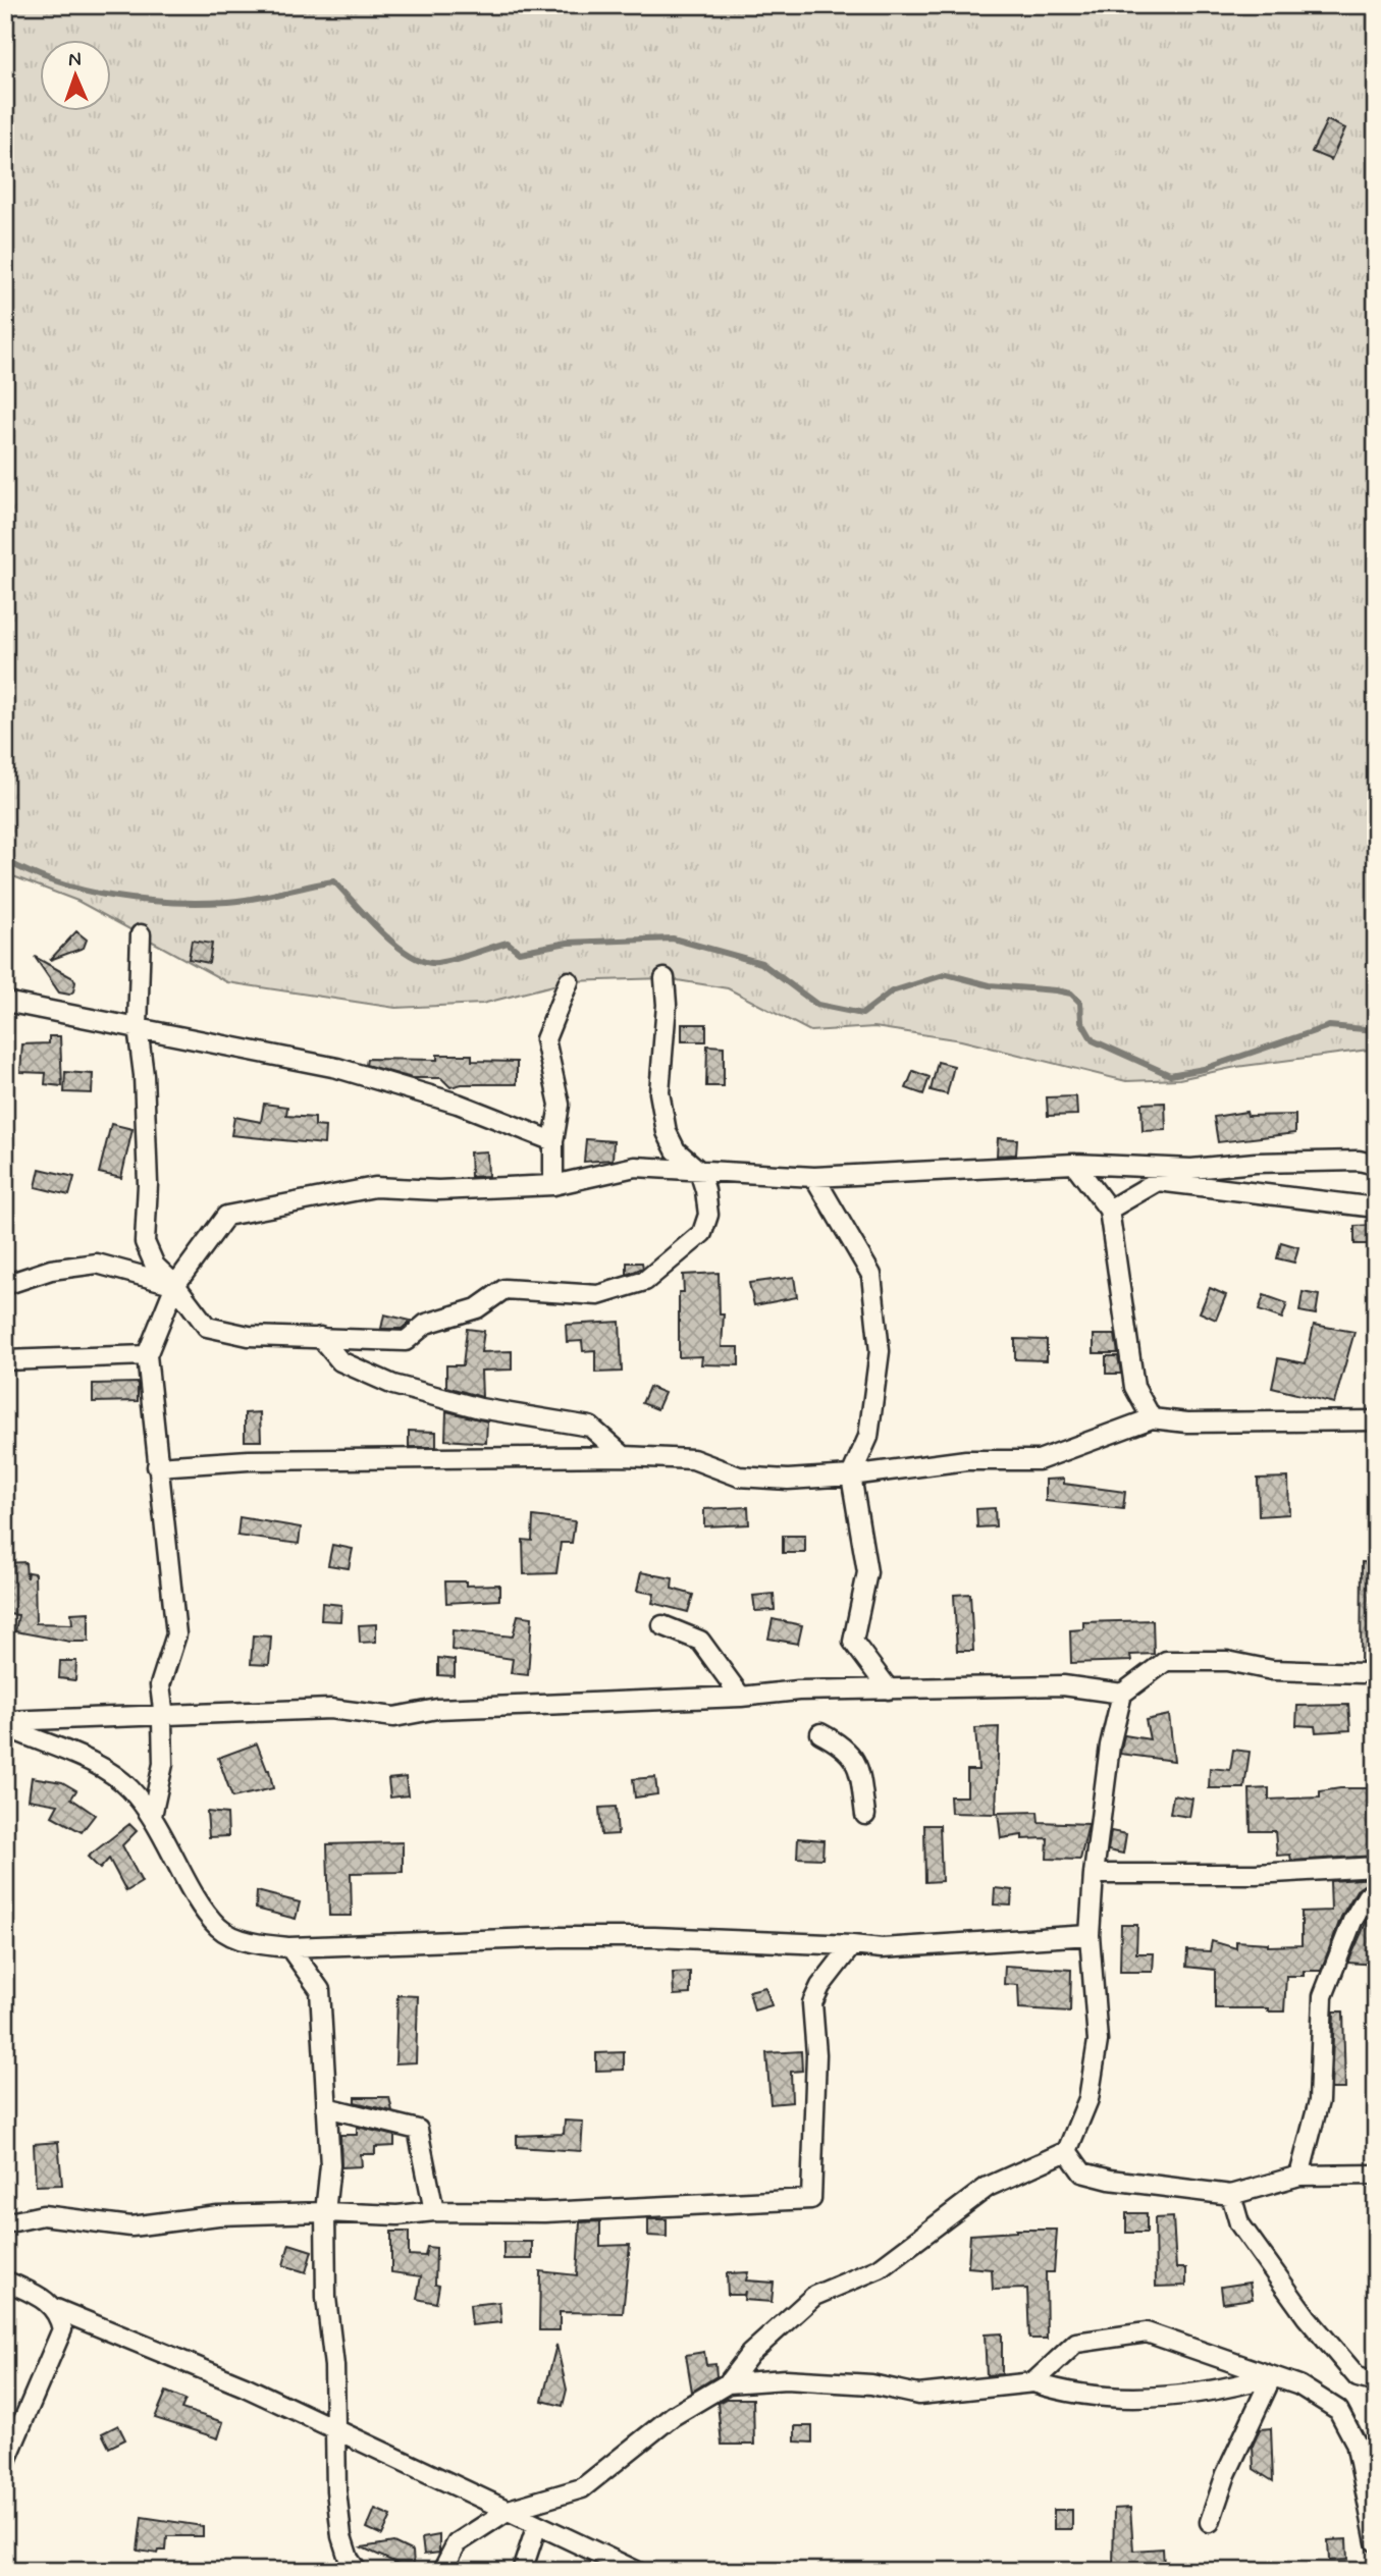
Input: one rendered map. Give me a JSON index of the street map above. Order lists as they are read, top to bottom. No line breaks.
{"north":"top"}
